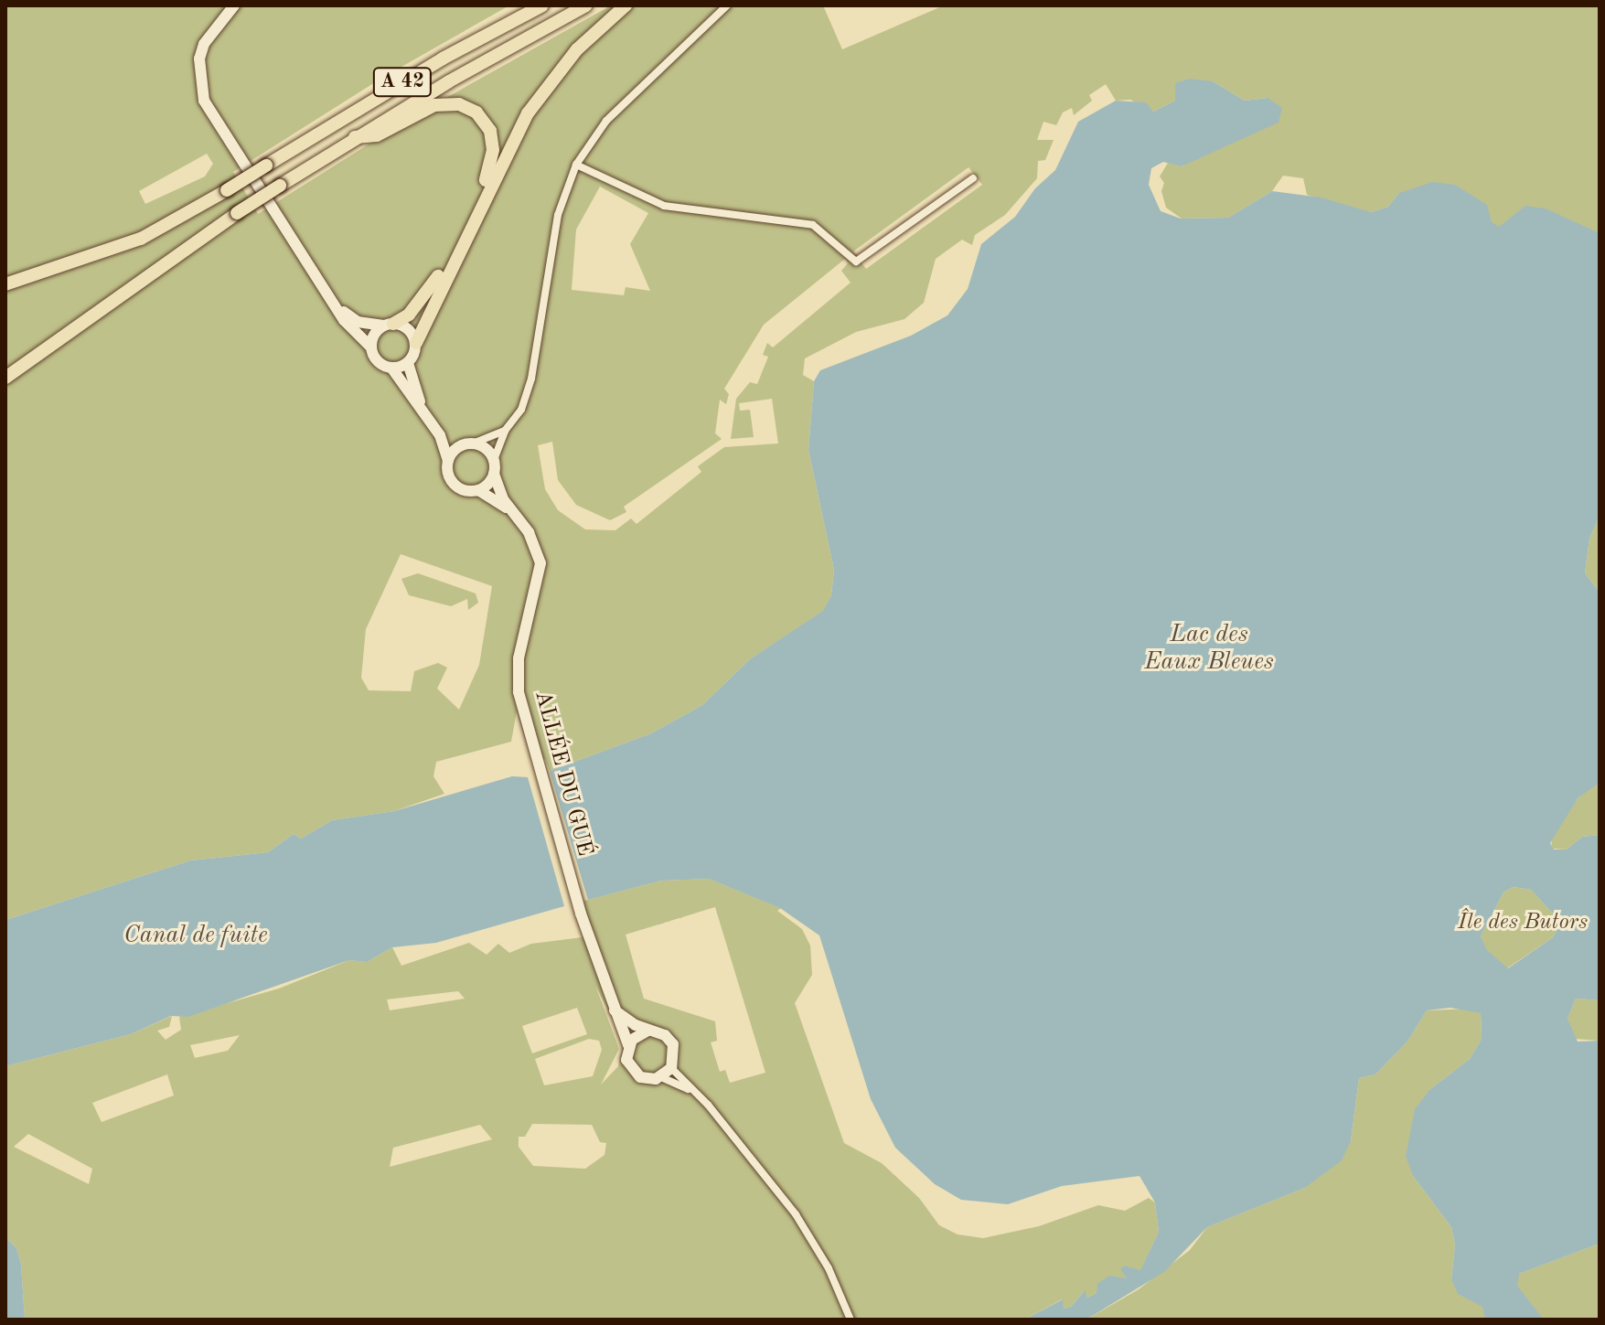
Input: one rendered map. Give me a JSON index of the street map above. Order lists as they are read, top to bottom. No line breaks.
{"streets":{"highway":["A 42"],"street":["ALLÉE DU GUÉ"]},"water":["Lac des Eaux Bleues","Canal de fuite"],"parks":["Île des Butors"]}
